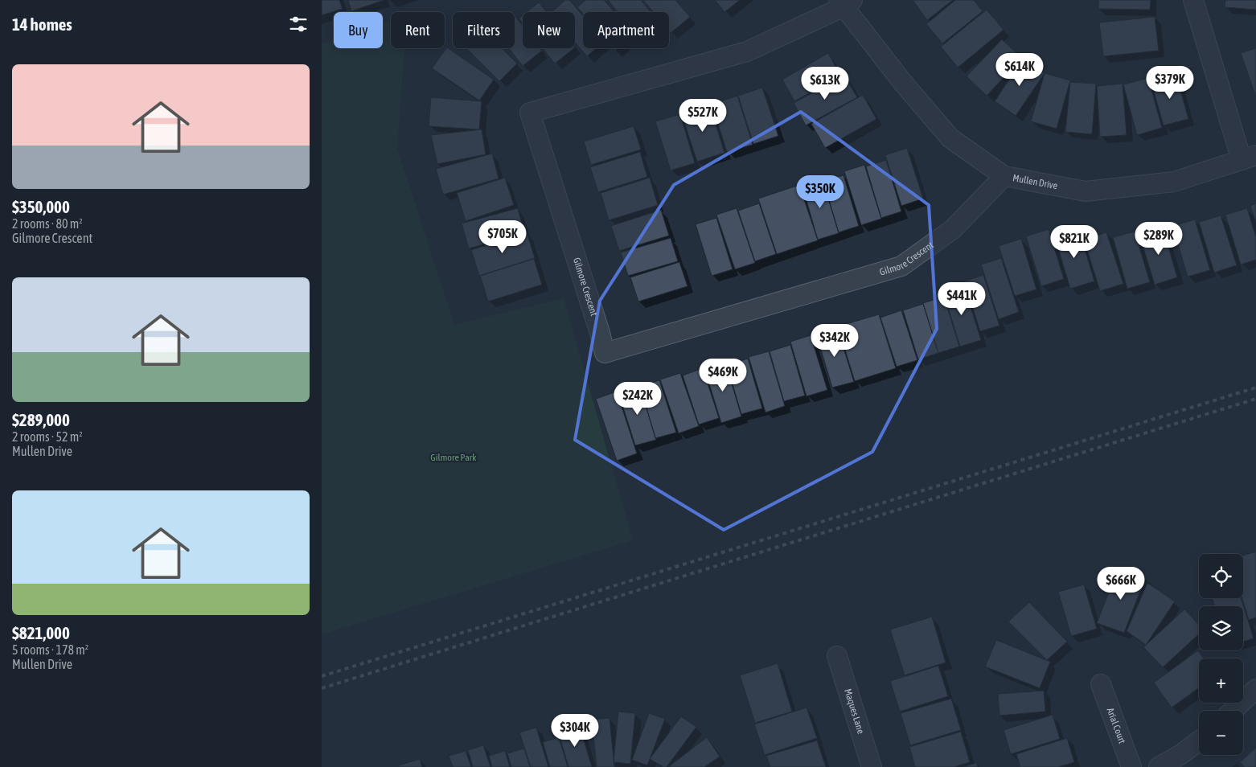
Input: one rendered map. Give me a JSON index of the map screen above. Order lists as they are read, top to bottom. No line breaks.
{"streets":{"street":["Mullen Drive","Gilmore Crescent","Maques Lane","Arial Court"]},"crossings":[["Mullen Drive","Gilmore Crescent"]],"parks":["Gilmore Park"],"page":{"heading":"14 homes","chip":["Buy","Rent","Filters","New","Apartment"],"list":[{"name":"$350,000","note":"2 rooms · 80 m² · Gilmore Crescent"},{"name":"$289,000","note":"2 rooms · 52 m² · Mullen Drive"},{"name":"$821,000","note":"5 rooms · 178 m² · Mullen Drive"}],"price":["$614K","$379K","$613K","$527K","$350K","$705K","$289K","$821K","$441K","$342K","$469K","$242K","$666K","$304K"],"map_buttons":["+","−"]}}
